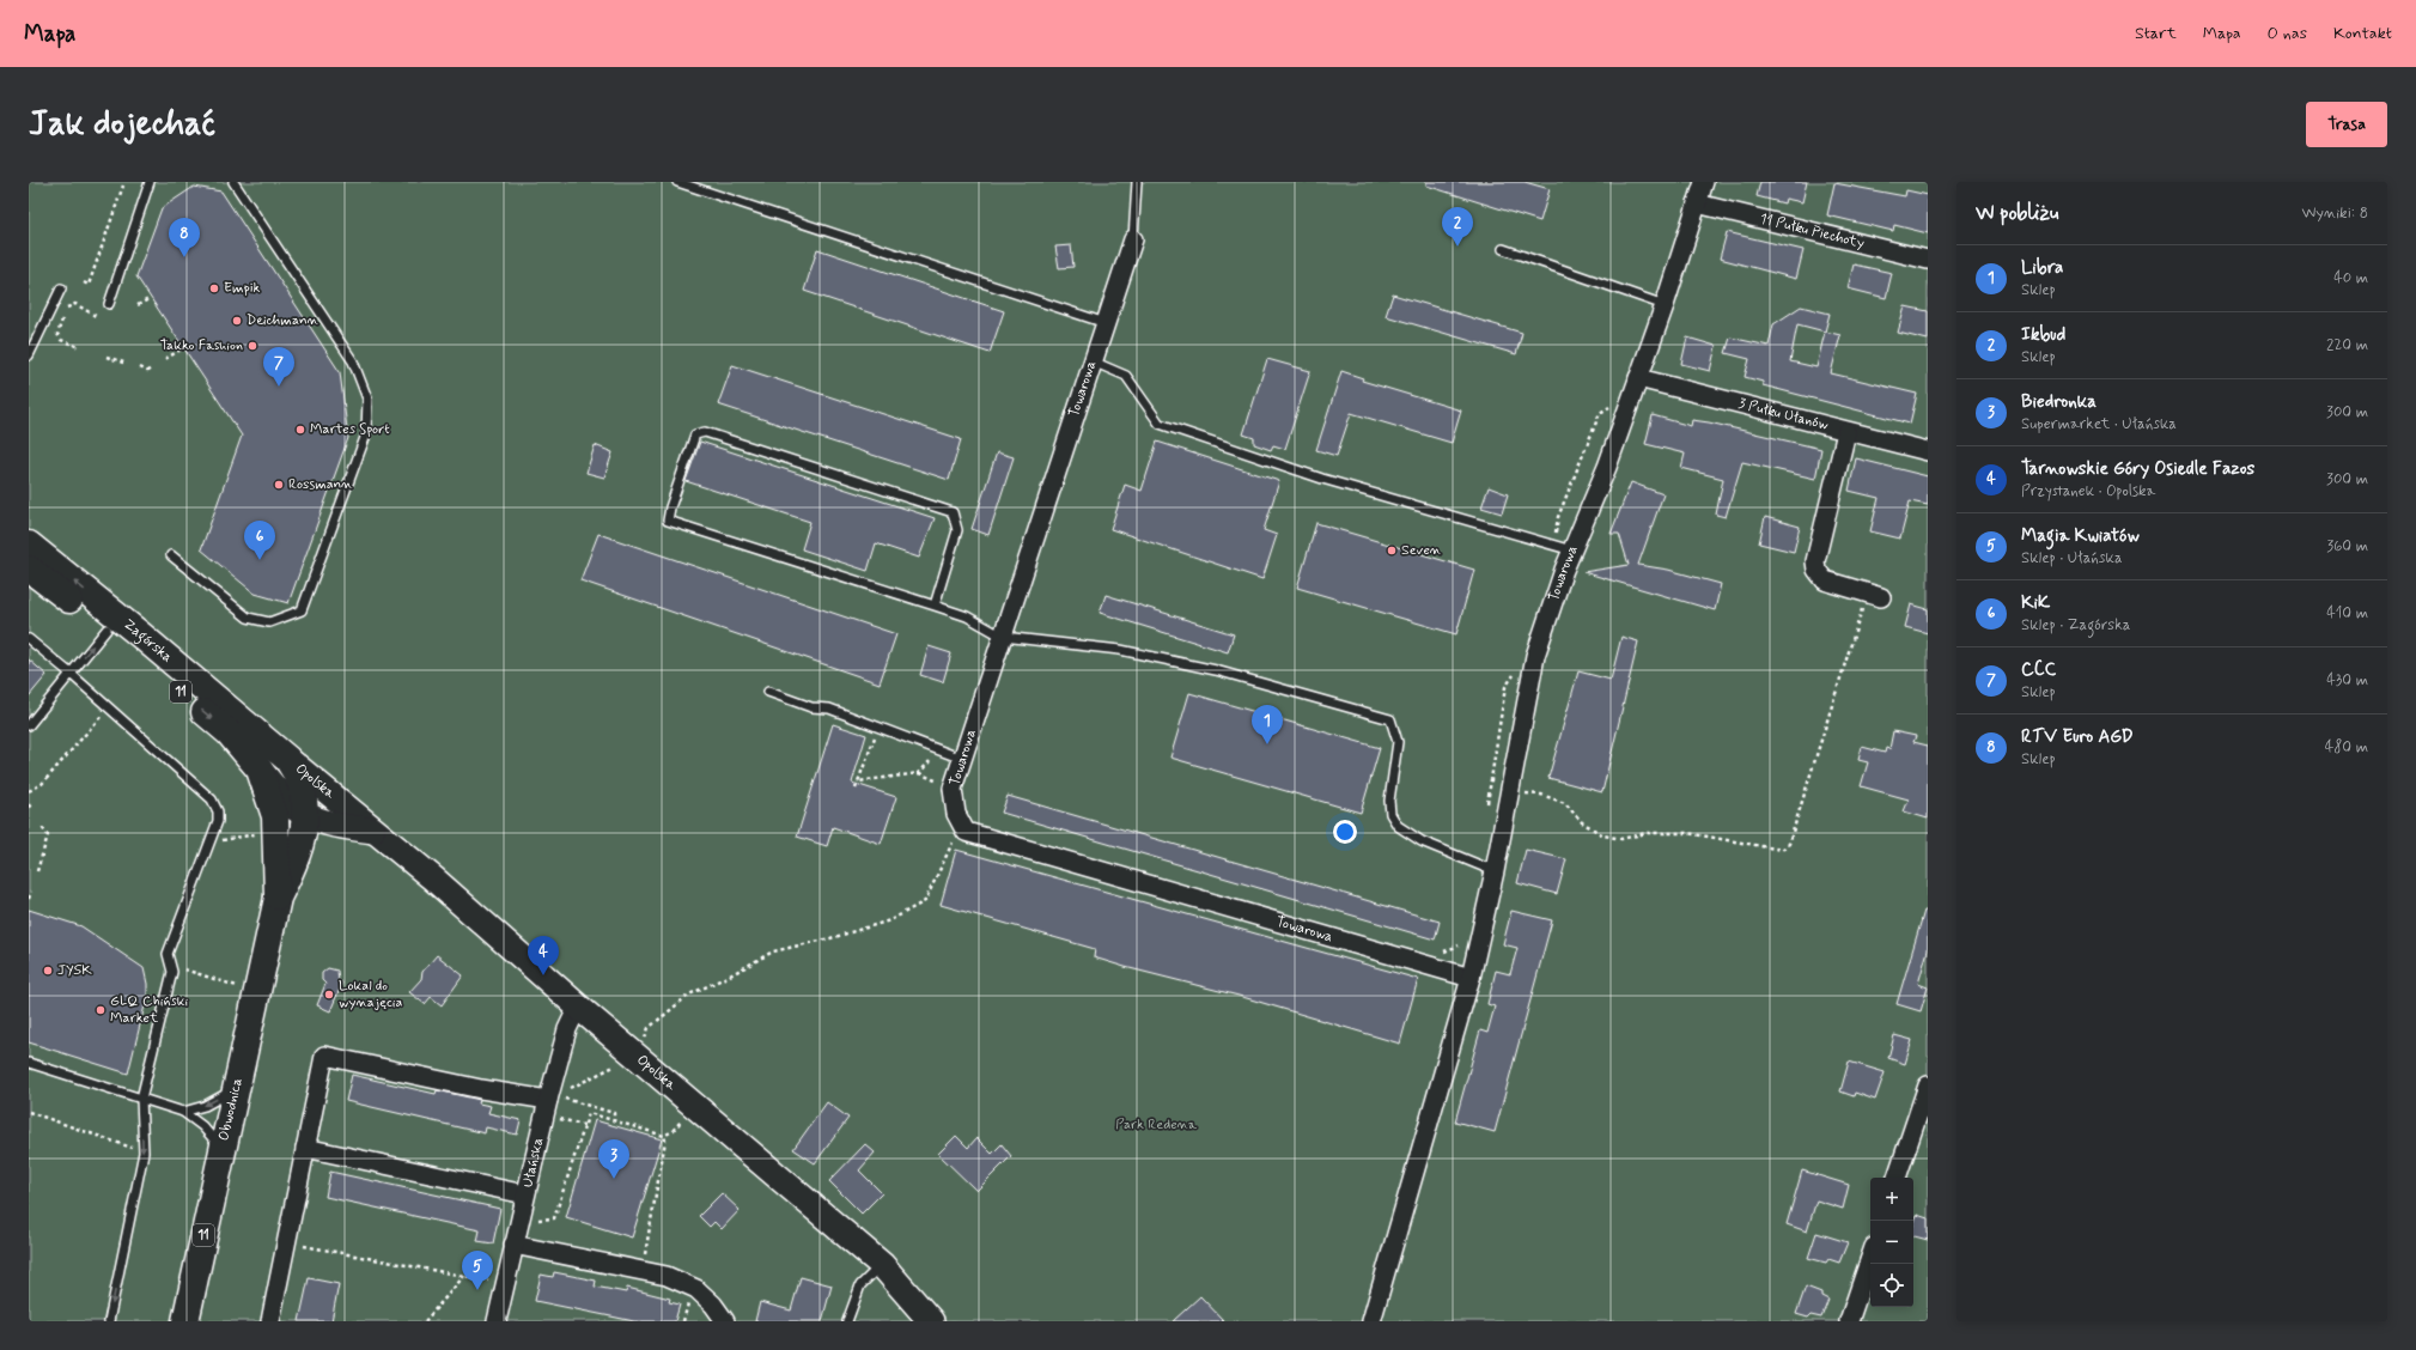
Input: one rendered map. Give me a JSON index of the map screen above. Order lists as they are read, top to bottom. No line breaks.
{"streets":{"highway":["Zagórska","11","Obwodnica"],"street":["11 Pułku Piechoty","Towarowa","3 Pułku Ułanów","Opolska","Ułańska"]},"crossings":[["11 Pułku Piechoty","Towarowa"],["Towarowa","3 Pułku Ułanów"],["Zagórska","Opolska"],["Zagórska","Obwodnica"],["Opolska","Obwodnica"],["Opolska","Ułańska"]],"parks":["Park Redena"],"places":["Empik","Deichmann","Takko Fashion","Martes Sport","Rossmann","Seven","JYSK","Lokal do wynajęcia","GLQ Chiński Market"],"page":{"header":"Mapa","nav":["Start","Mapa","O nas","Kontakt"],"buttons":"Trasa","title":"Jak dojechać","heading":["W pobliżu","Wyniki: 8"],"pins":["2","8","7","6","1","4","3","5"],"list":[{"mark":"1","name":"Libra","note":"Sklep","value":"40 m"},{"mark":"2","name":"Ikbud","note":"Sklep","value":"220 m"},{"mark":"3","name":"Biedronka","note":"Supermarket · Ułańska","value":"300 m"},{"mark":"4","name":"Tarnowskie Góry Osiedle Fazos","note":"Przystanek · Opolska","value":"300 m"},{"mark":"5","name":"Magia Kwiatów","note":"Sklep · Ułańska","value":"360 m"},{"mark":"6","name":"KiK","note":"Sklep · Zagórska","value":"410 m"},{"mark":"7","name":"CCC","note":"Sklep","value":"430 m"},{"mark":"8","name":"RTV Euro AGD","note":"Sklep","value":"480 m"}],"map_buttons":["+","−"]}}
